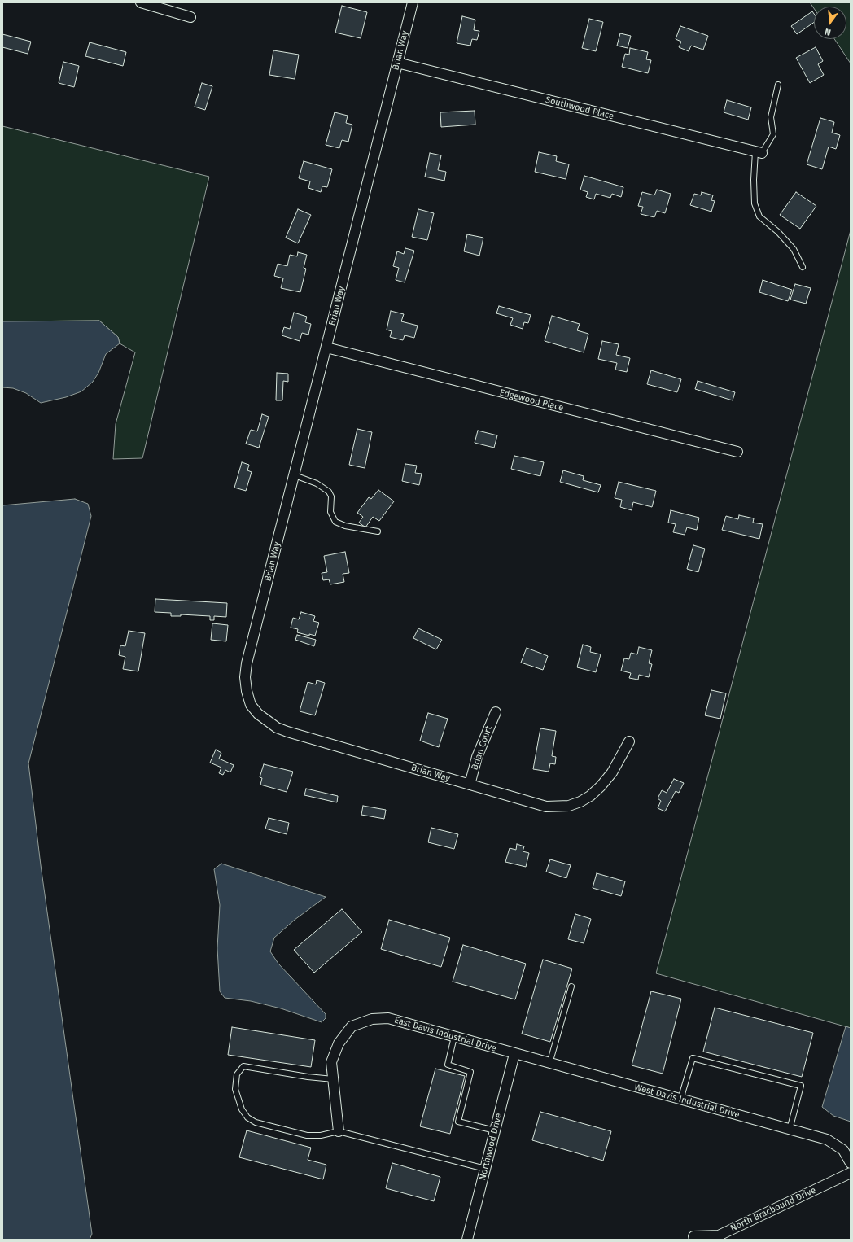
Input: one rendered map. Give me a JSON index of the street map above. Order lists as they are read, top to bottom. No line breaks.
{"streets":{"street":["Brian Way","Southwood Place","Edgewood Place","Brian Court","East Davis Industrial Drive","West Davis Industrial Drive","Northwood Drive","North Bracbound Drive"]},"crossings":[["Brian Way","Southwood Place"],["Brian Way","Edgewood Place"],["Brian Way","Brian Court"],["East Davis Industrial Drive","West Davis Industrial Drive"],["East Davis Industrial Drive","Northwood Drive"],["West Davis Industrial Drive","Northwood Drive"]],"north":"bottom"}
